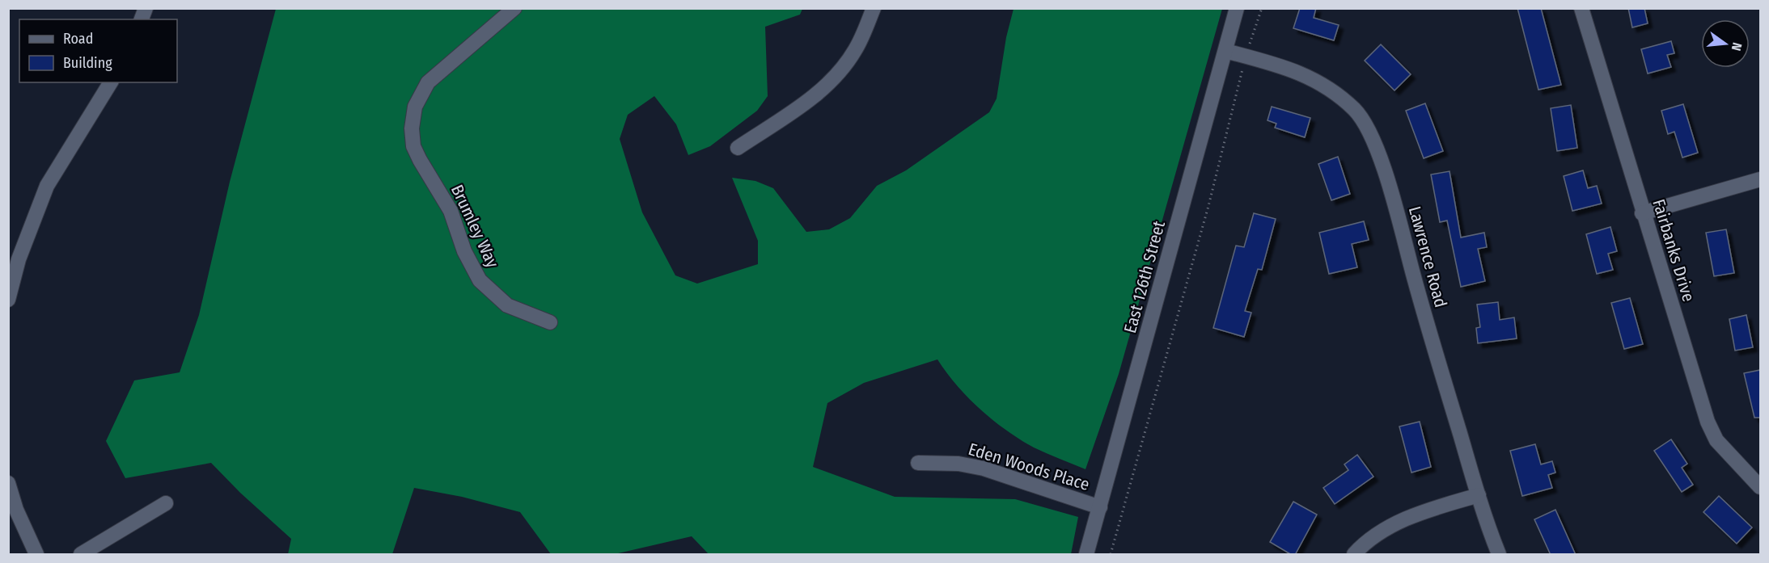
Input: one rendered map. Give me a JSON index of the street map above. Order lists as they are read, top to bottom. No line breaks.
{"streets":{"street":["Brumley Way","Fairbanks Drive","Lawrence Road","East 126th Street","Eden Woods Place"]},"crossings":[["Lawrence Road","East 126th Street"],["East 126th Street","Eden Woods Place"]],"legend":["Road","Building"],"north":"right"}
